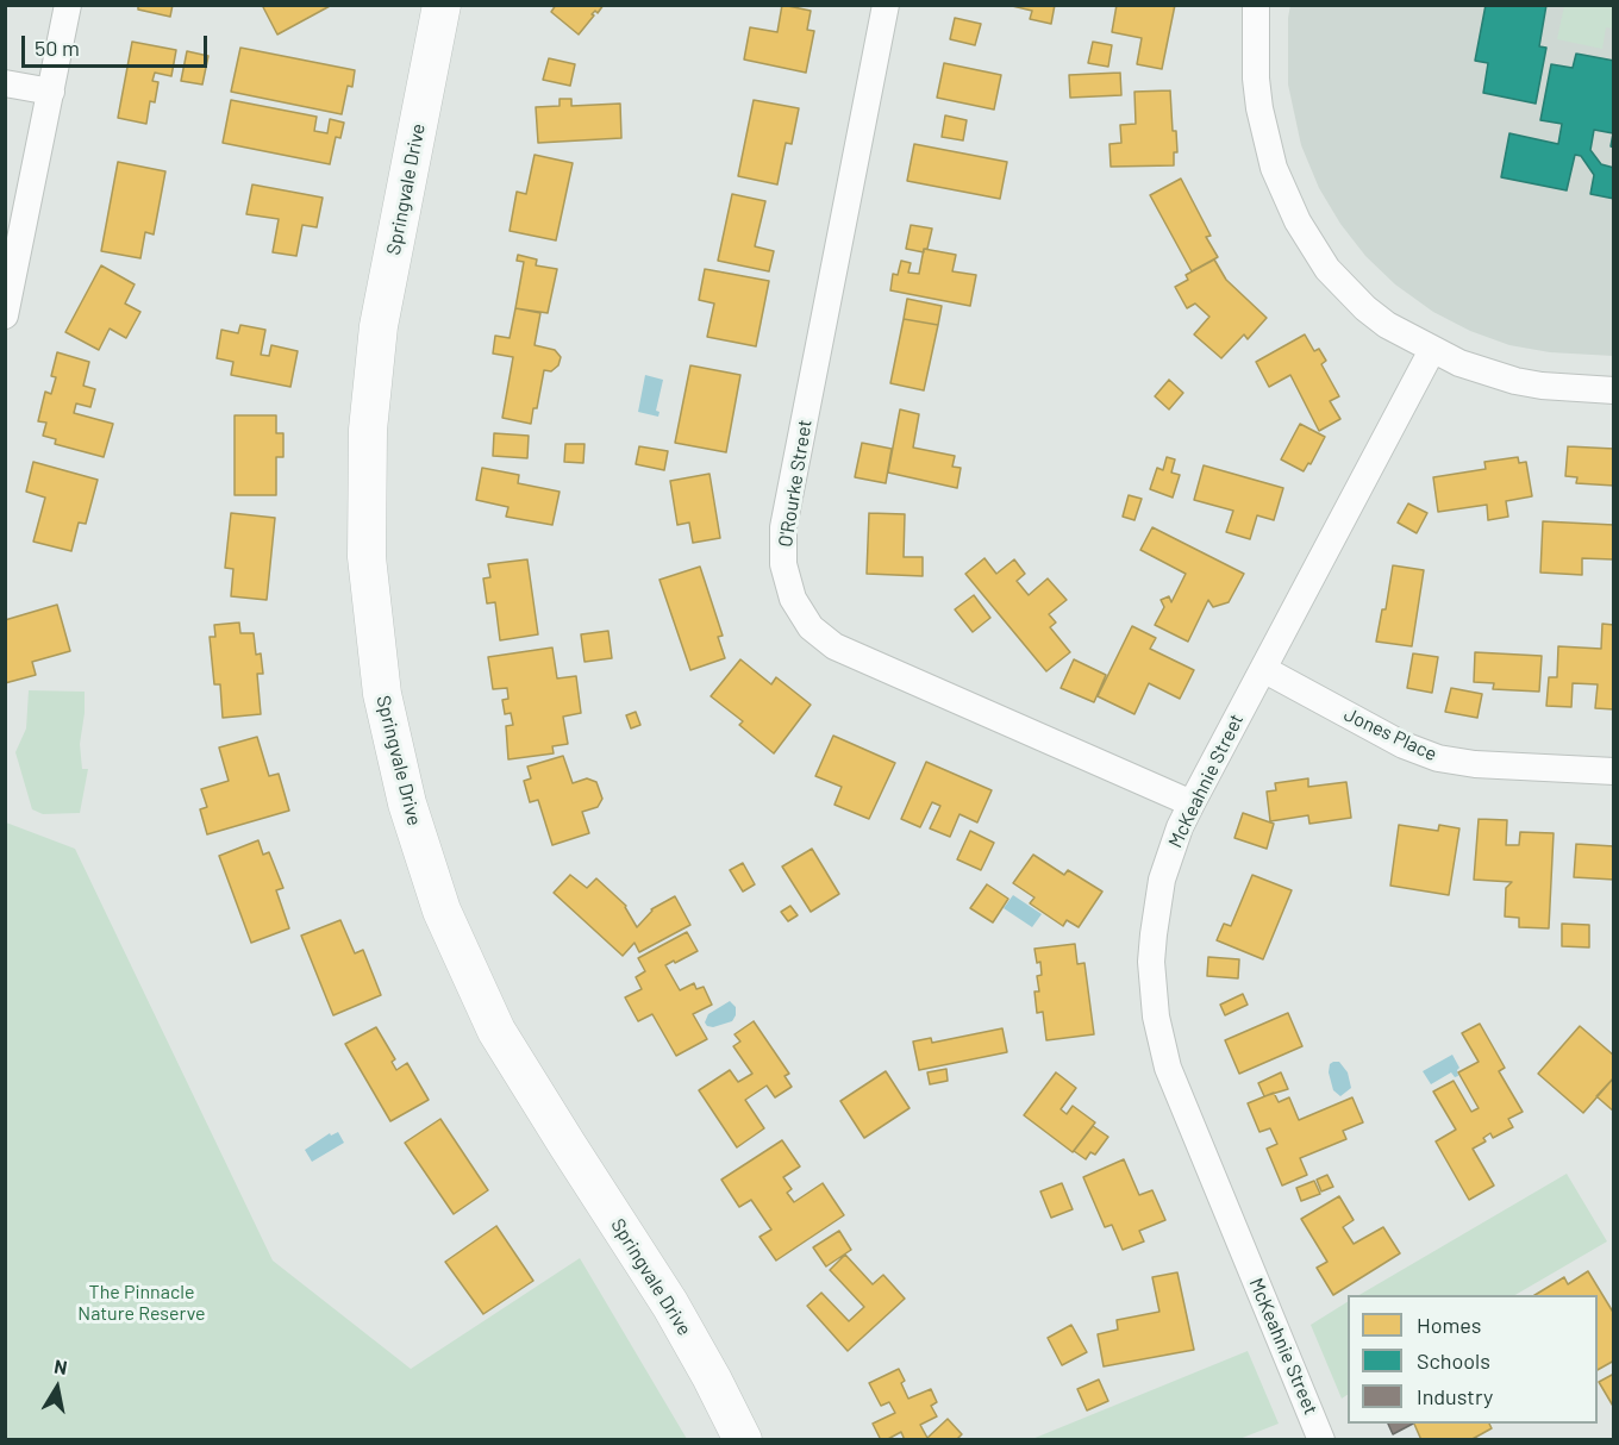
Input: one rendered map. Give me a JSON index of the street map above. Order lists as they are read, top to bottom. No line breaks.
{"streets":{"main road":["Springvale Drive"],"street":["O'Rourke Street","Jones Place","McKeahnie Street"]},"crossings":[["O'Rourke Street","McKeahnie Street"],["Jones Place","McKeahnie Street"]],"parks":["The Pinnacle Nature Reserve"],"legend":["Homes","Schools","Industry"],"scale_bar":"50 m","north":"top"}
